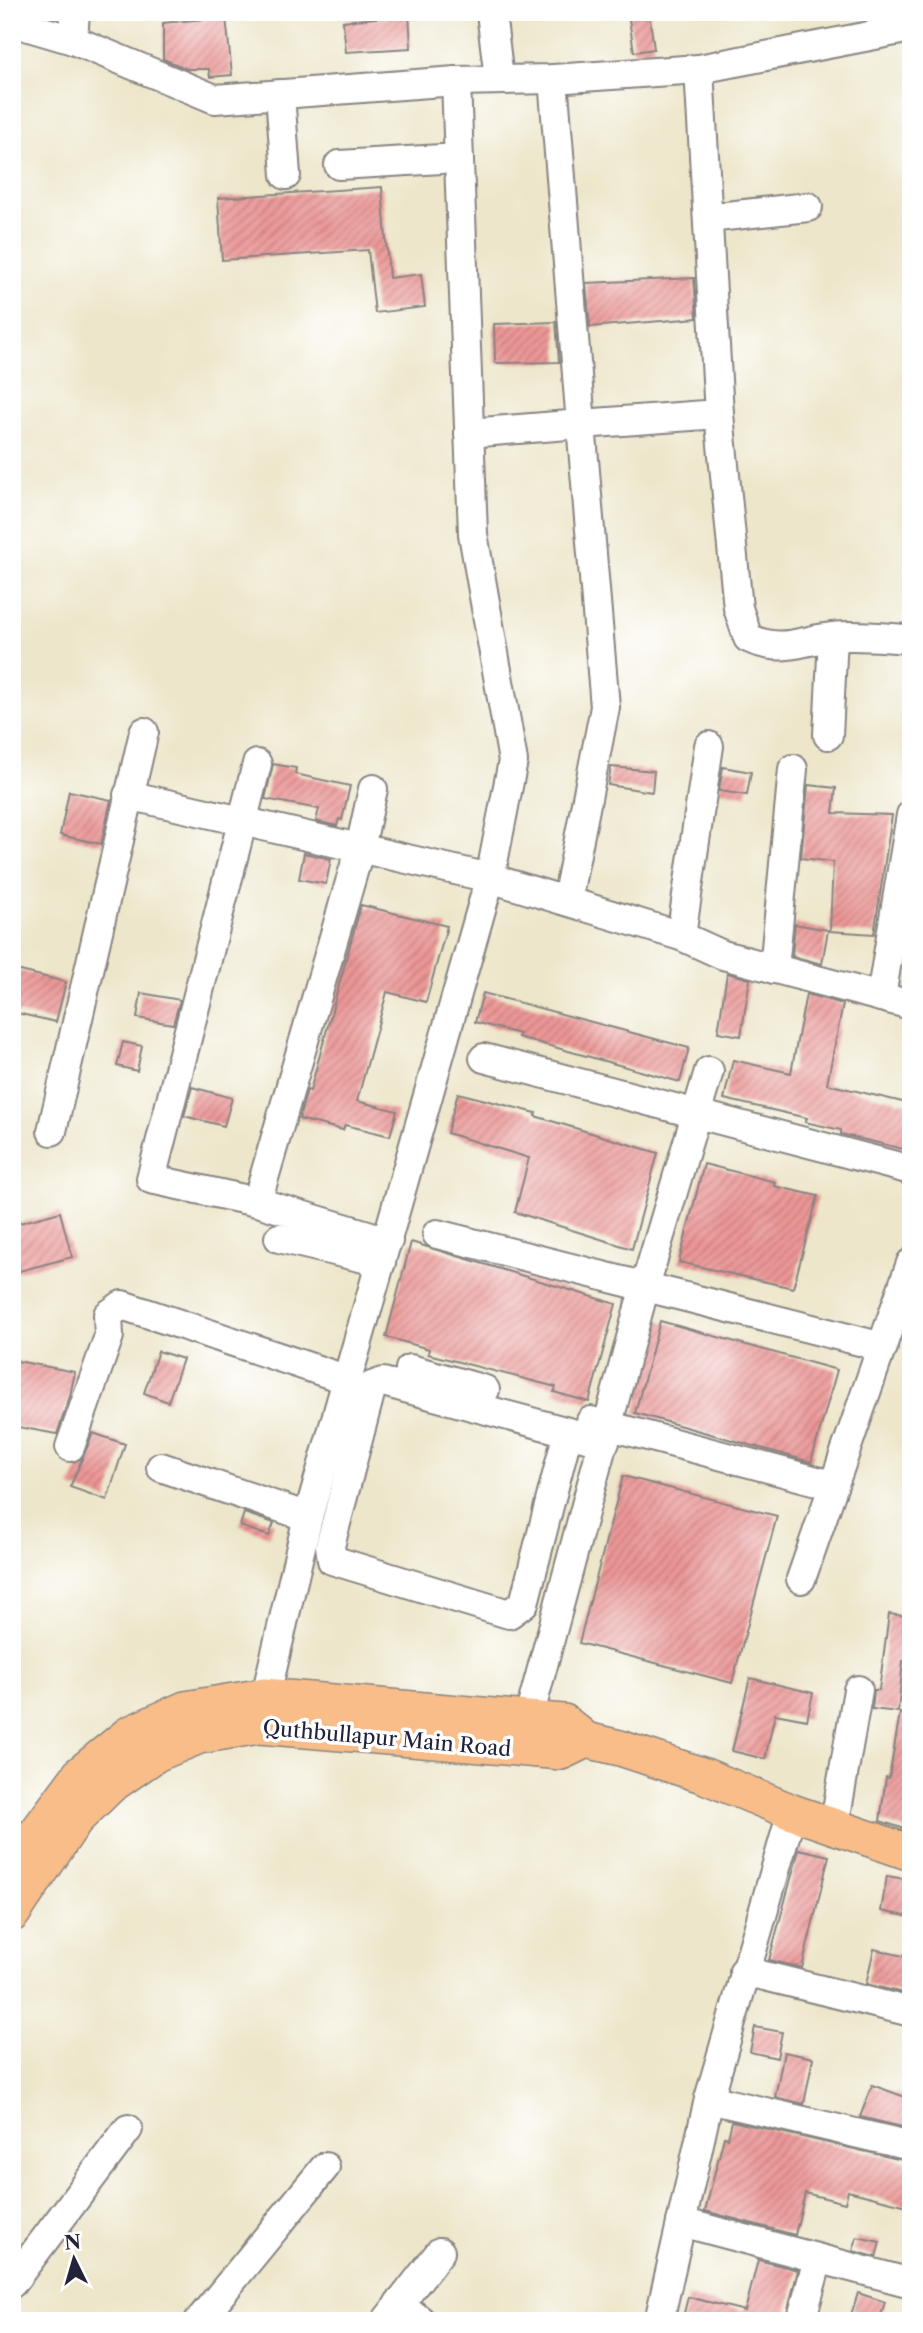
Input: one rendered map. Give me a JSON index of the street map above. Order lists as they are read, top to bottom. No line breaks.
{"streets":{"main road":["Quthbullapur Main Road"]},"north":"top"}
